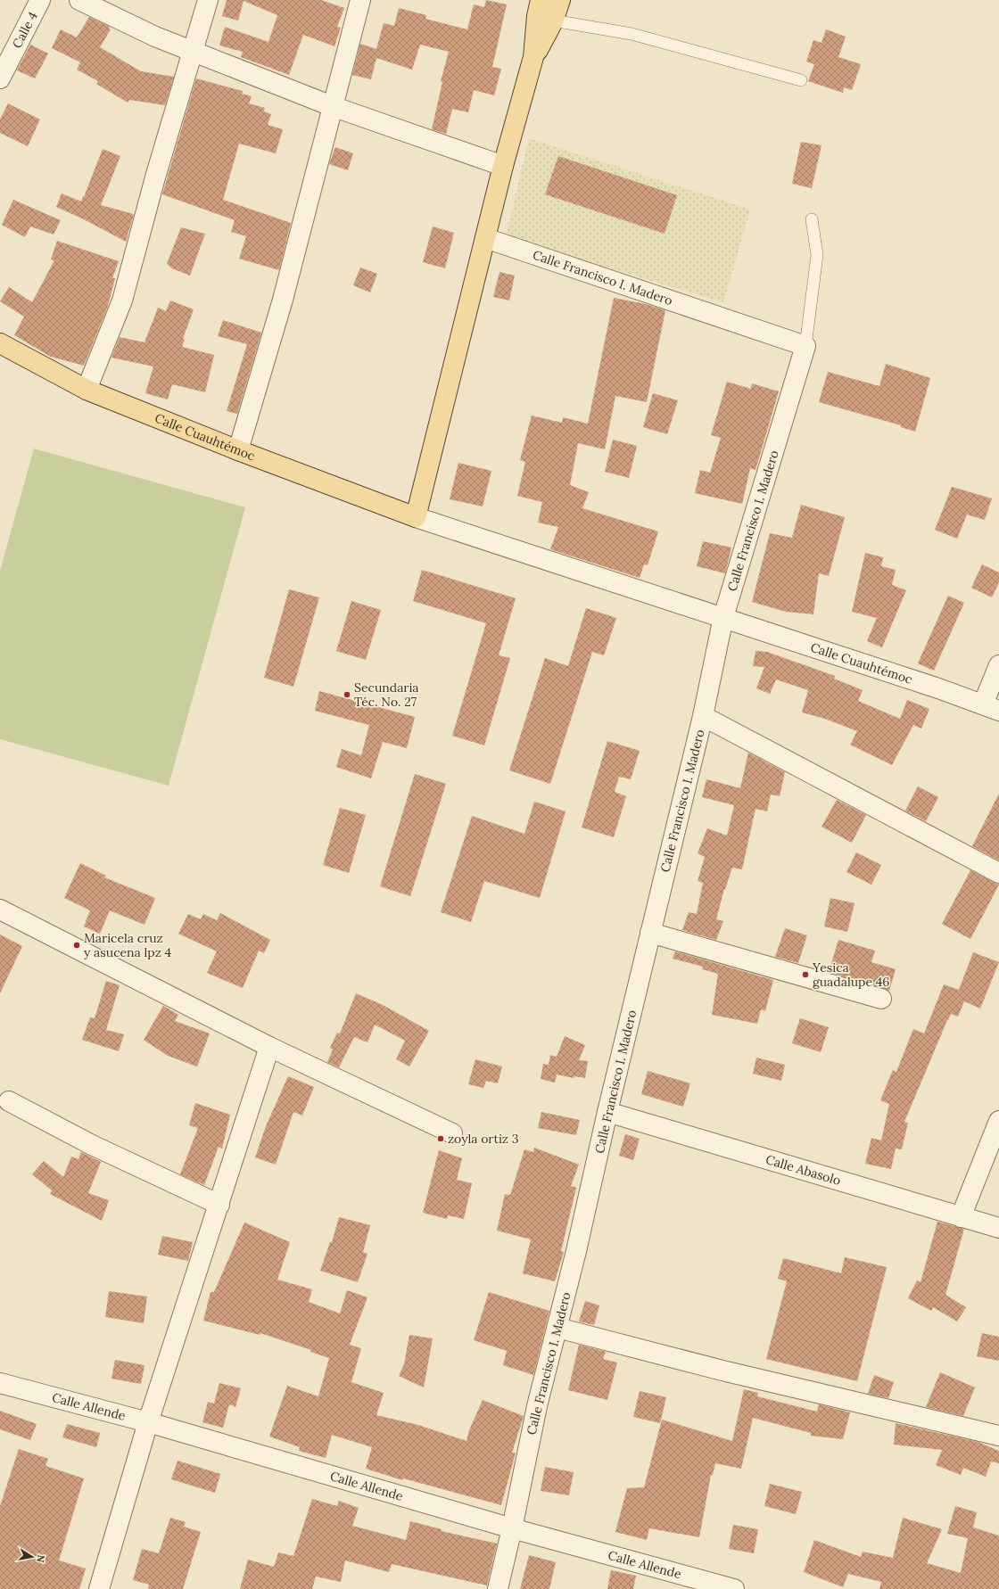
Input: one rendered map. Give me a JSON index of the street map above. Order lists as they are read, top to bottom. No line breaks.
{"streets":{"main road":["Calle Cuauhtémoc"],"street":["Calle 4","Calle Francisco I. Madero","Calle Abasolo","Calle Allende"]},"crossings":[["Calle Francisco I. Madero","Calle Cuauhtémoc"],["Calle Francisco I. Madero","Calle Abasolo"],["Calle Francisco I. Madero","Calle Allende"]],"places":["Secundaria Téc. No. 27","Maricela cruz y asucena lpz 4","Yesica guadalupe 46","zoyla ortiz 3"],"north":"right"}
